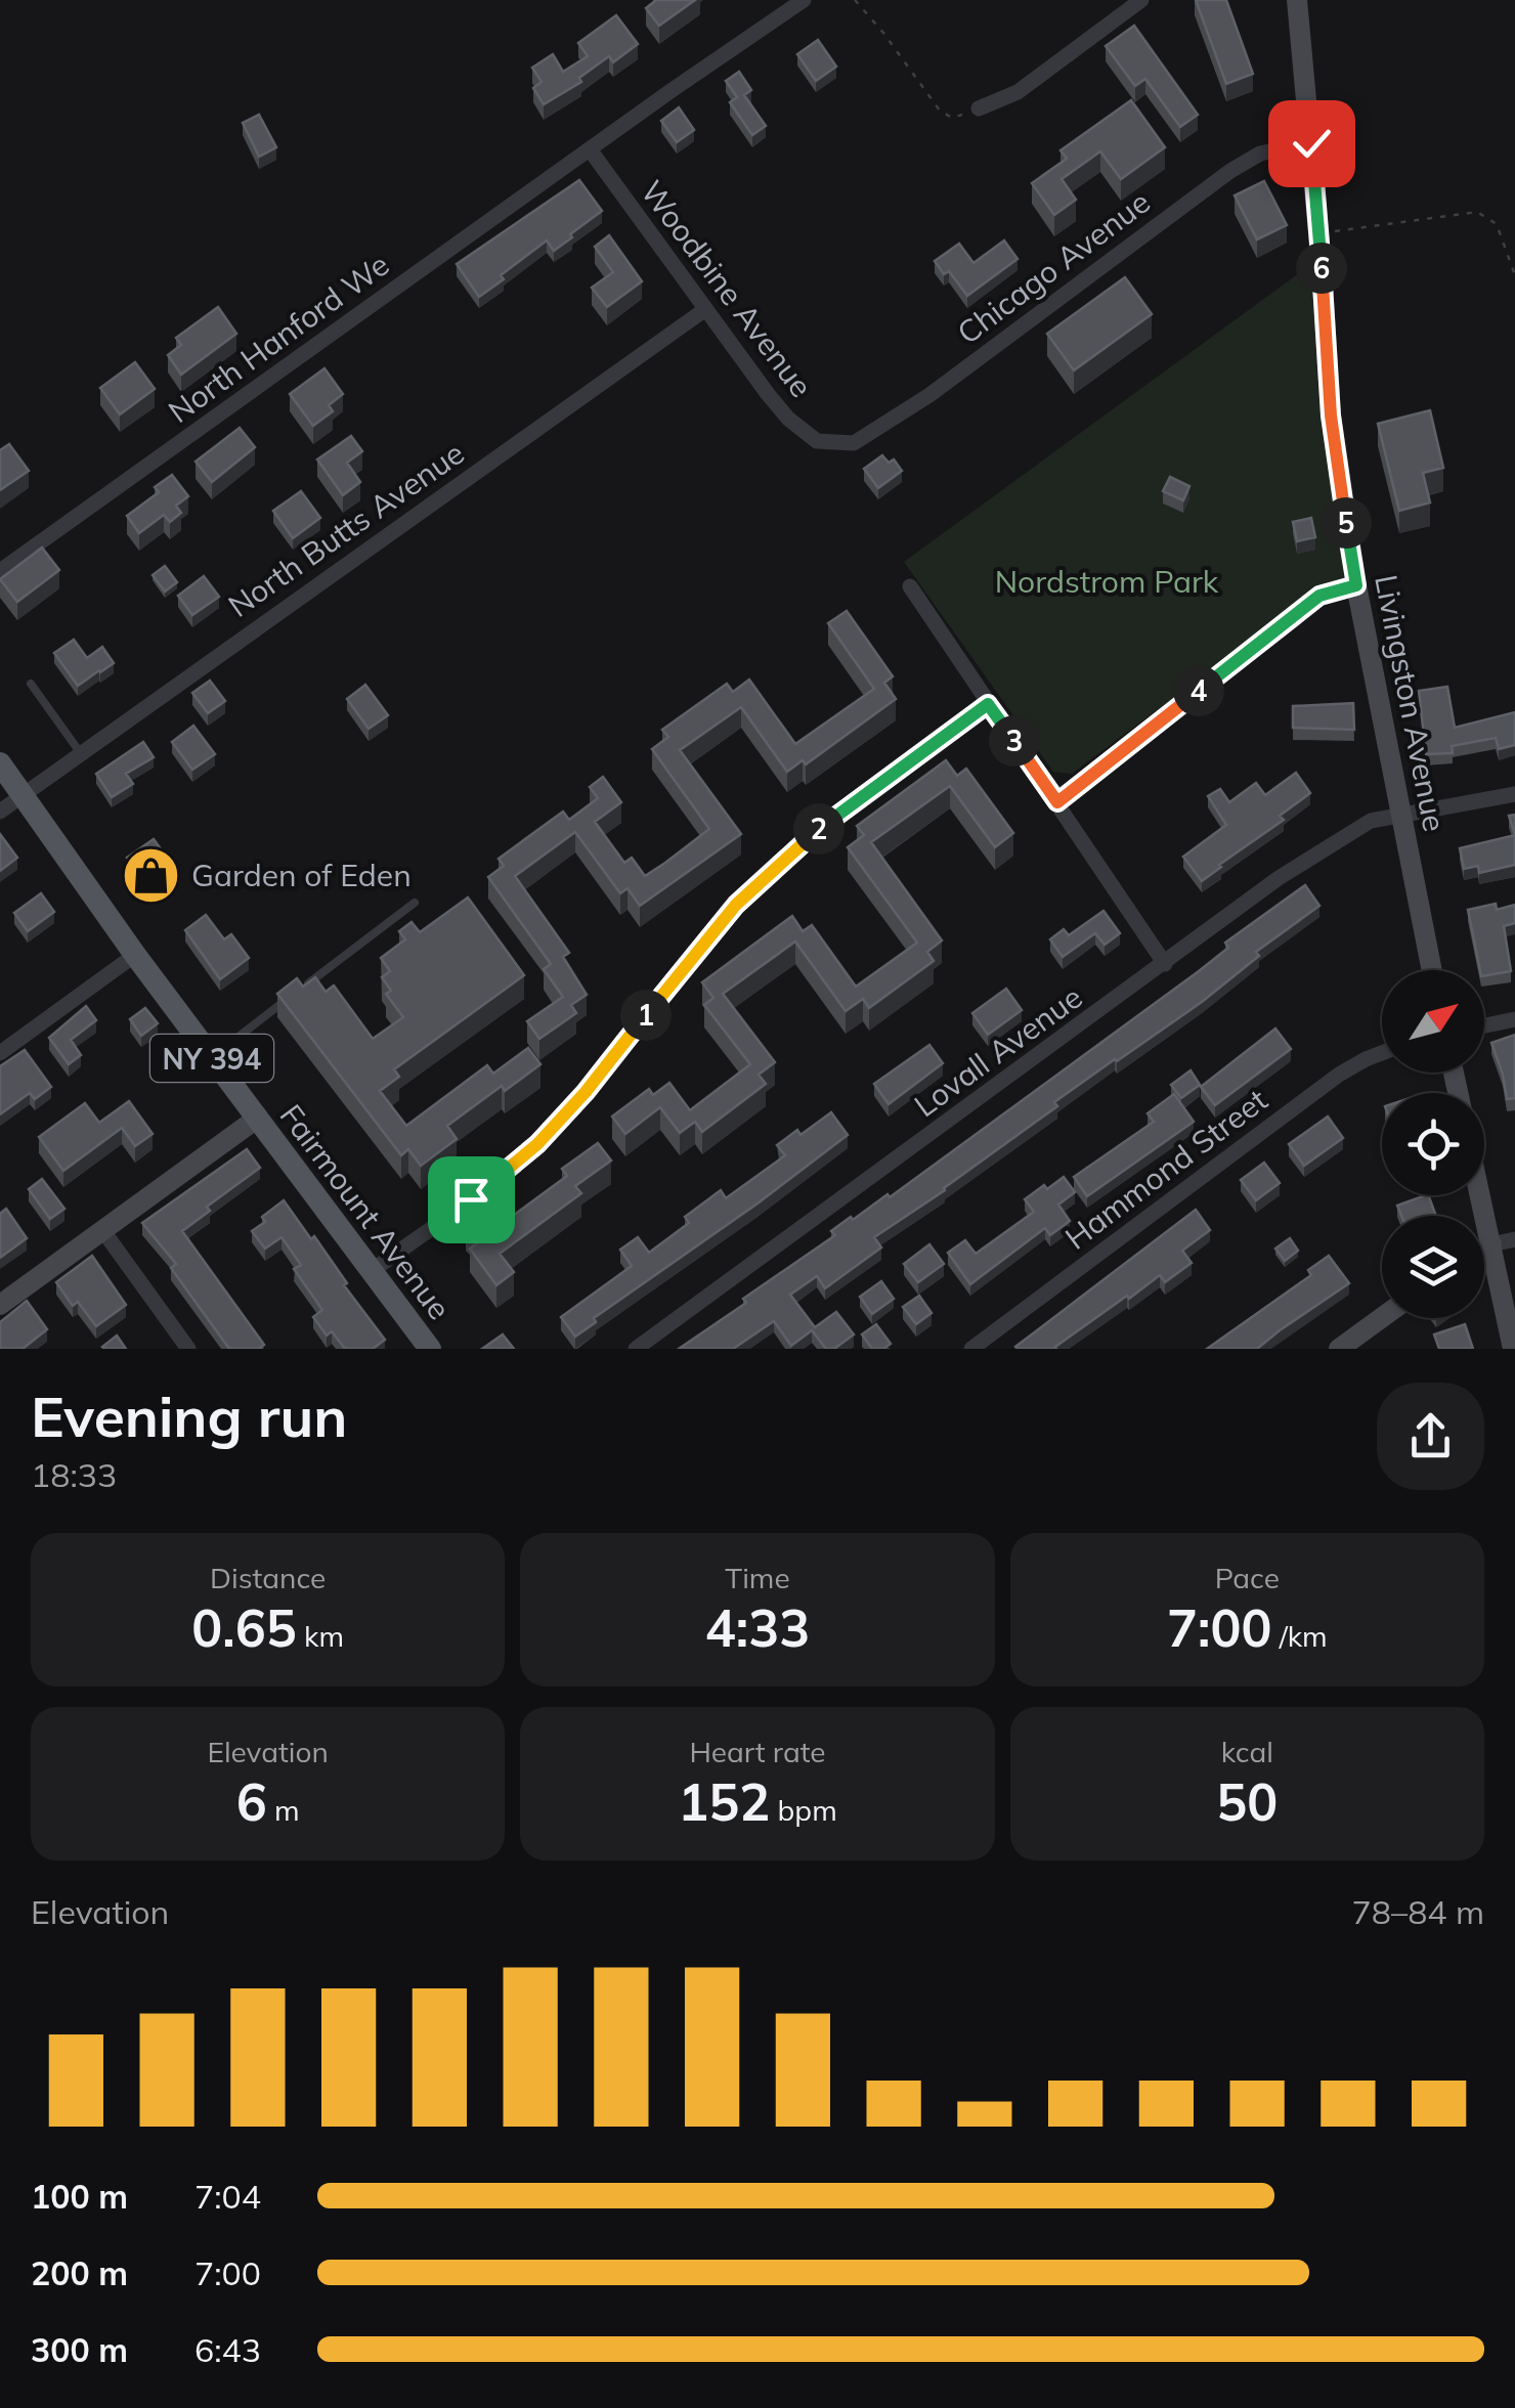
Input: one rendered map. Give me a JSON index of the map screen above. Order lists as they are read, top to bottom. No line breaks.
{"streets":{"main road":["NY 394","Fairmount Avenue"],"street":["Chicago Avenue","Woodbine Avenue","North Hanford We","North Butts Avenue","Livingston Avenue","Lovall Avenue","Hammond Street"]},"crossings":[["Chicago Avenue","Woodbine Avenue"],["Chicago Avenue","Livingston Avenue"],["Woodbine Avenue","North Hanford We"],["Woodbine Avenue","North Butts Avenue"],["North Butts Avenue","Fairmount Avenue"],["Livingston Avenue","Lovall Avenue"]],"parks":["Nordstrom Park"],"places":{"shop":["Garden of Eden"]},"north":"top right","page":{"pins":["6","5","4","3","2","1"],"heading":["Evening run","18:33"],"stats":[["Distance","0.65 km"],["Time","4:33"],["Pace","7:00 /km"],["Elevation","6 m"],["Heart rate","152 bpm"],["kcal","50"]],"chart":["Elevation","78–84 m"],"list":[{"name":"100 m","note":"7:04"},{"name":"200 m","note":"7:00"},{"name":"300 m","note":"6:43"}]}}
